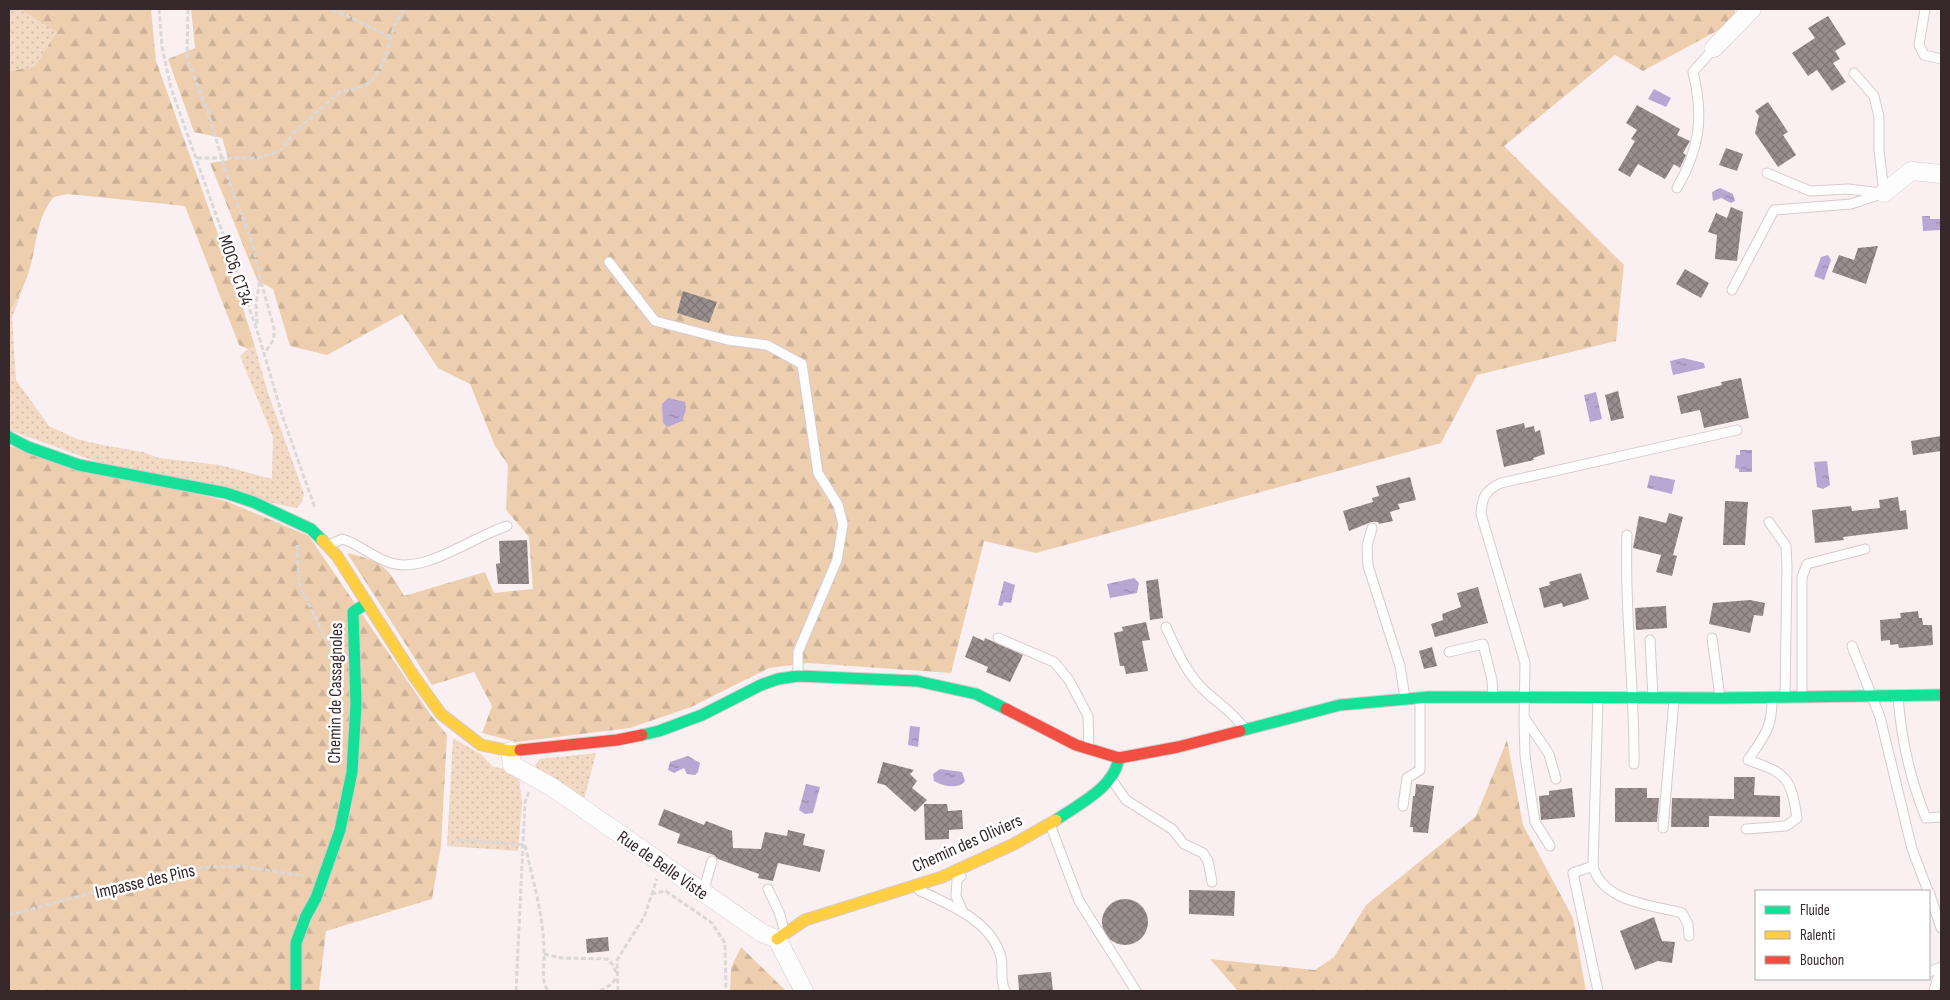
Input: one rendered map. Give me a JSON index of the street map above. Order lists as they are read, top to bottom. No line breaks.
{"streets":{"street":["Chemin de Cassagnoles","Chemin des Oliviers","Rue de Belle Viste"],"path":["MOC6, CT34","Impasse des Pins"]},"crossings":[["Chemin des Oliviers","Rue de Belle Viste"]],"legend":["Fluide","Ralenti","Bouchon"]}
